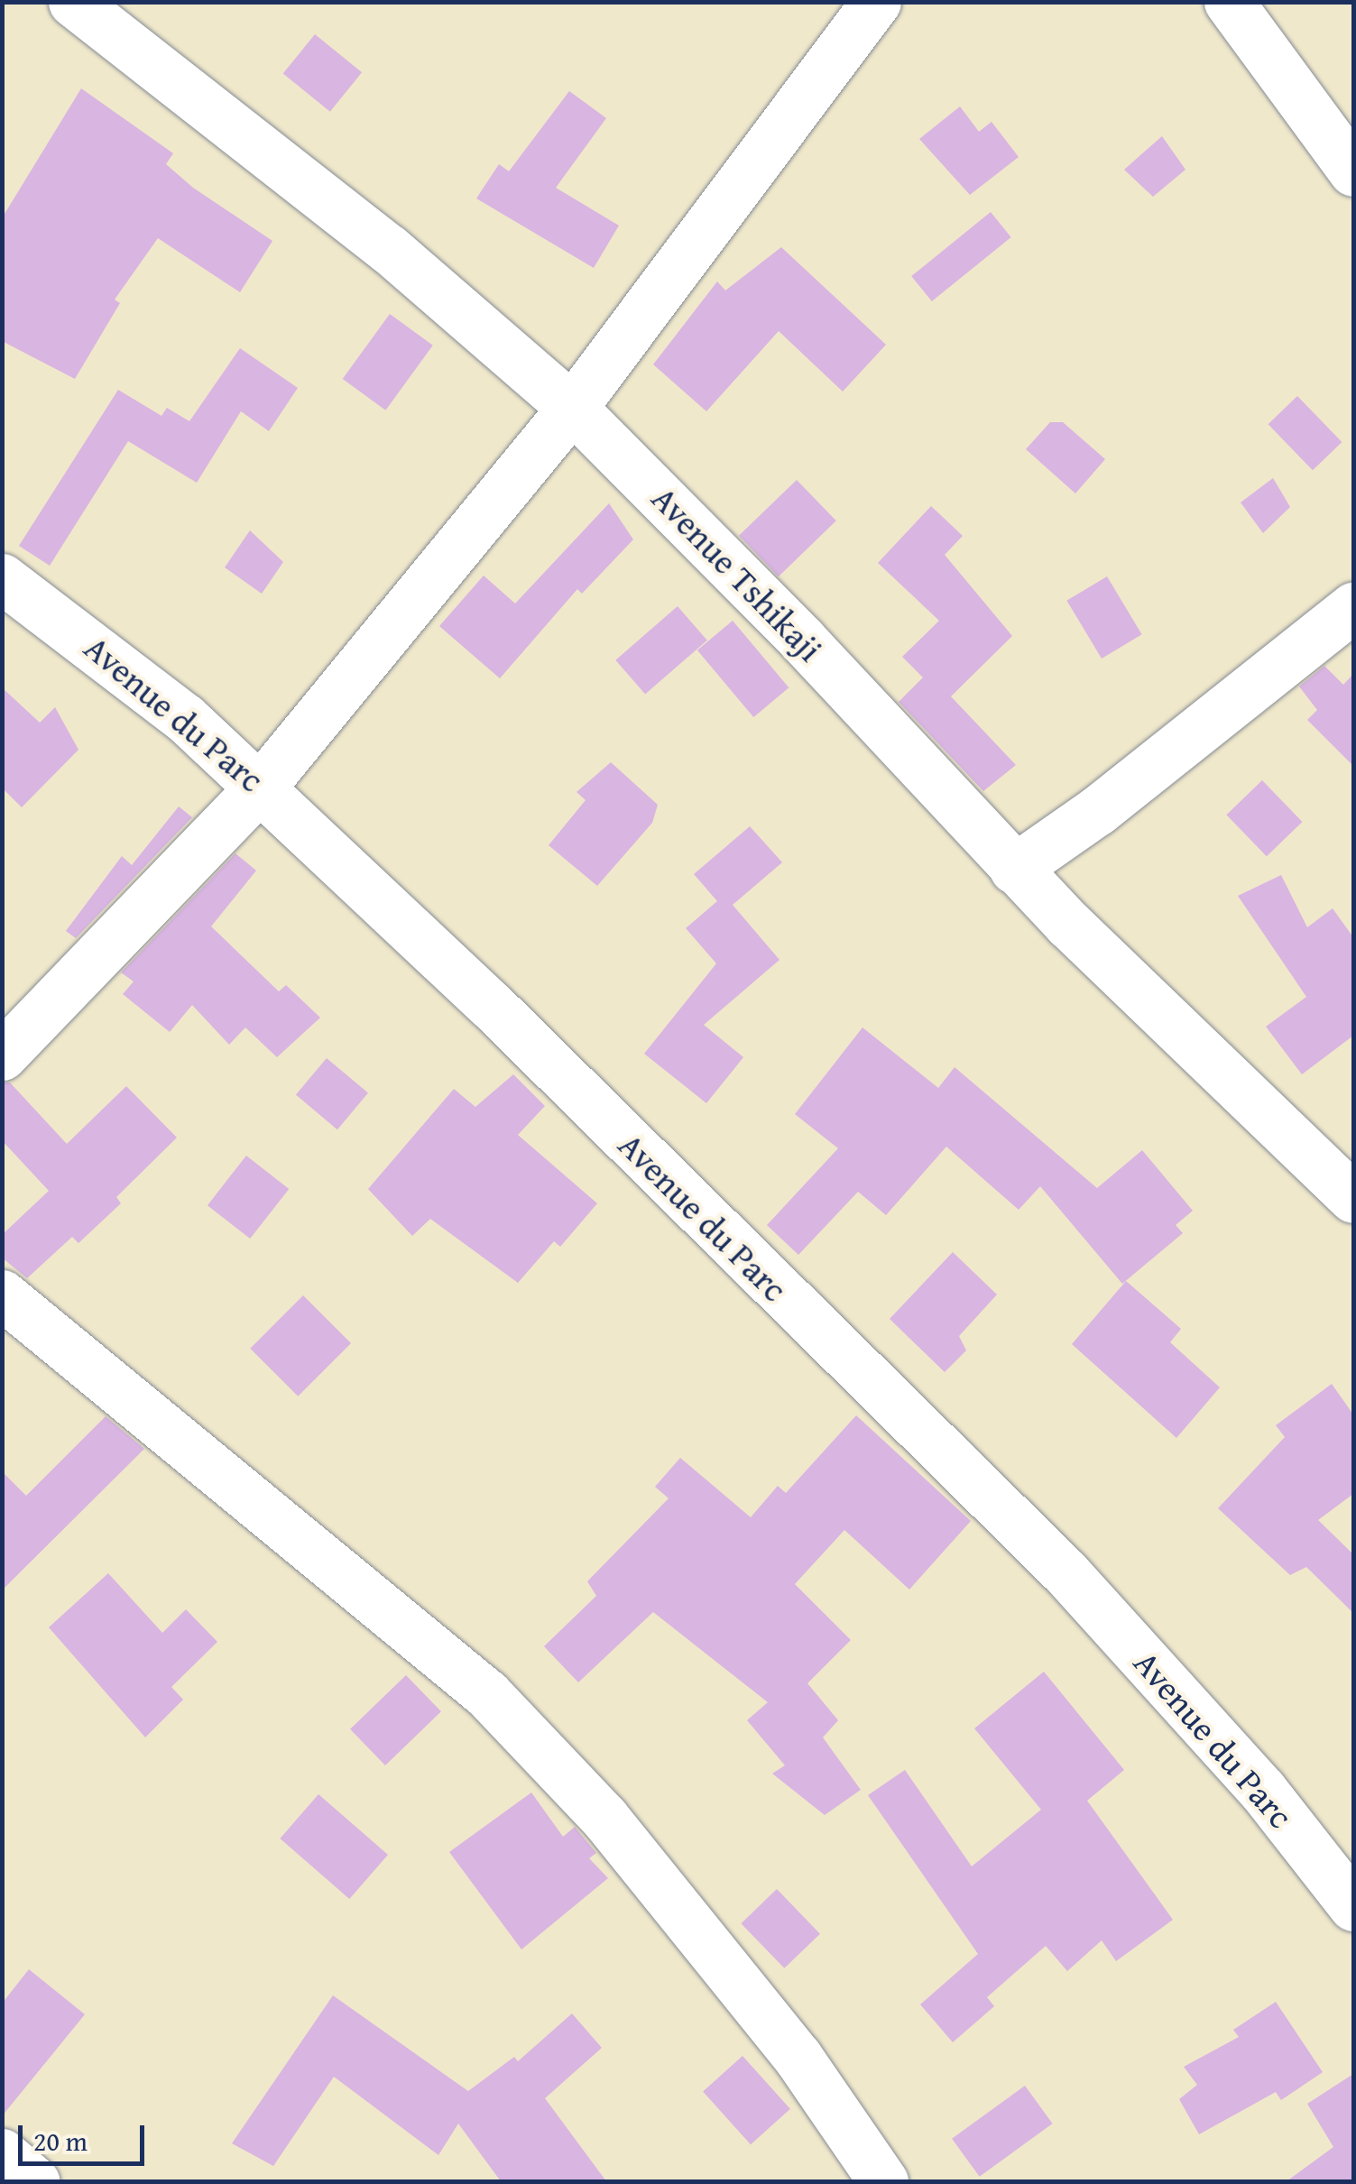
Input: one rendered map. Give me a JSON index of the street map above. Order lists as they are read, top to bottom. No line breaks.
{"streets":{"street":["Avenue Tshikaji","Avenue du Parc"]},"scale_bar":"20 m"}
